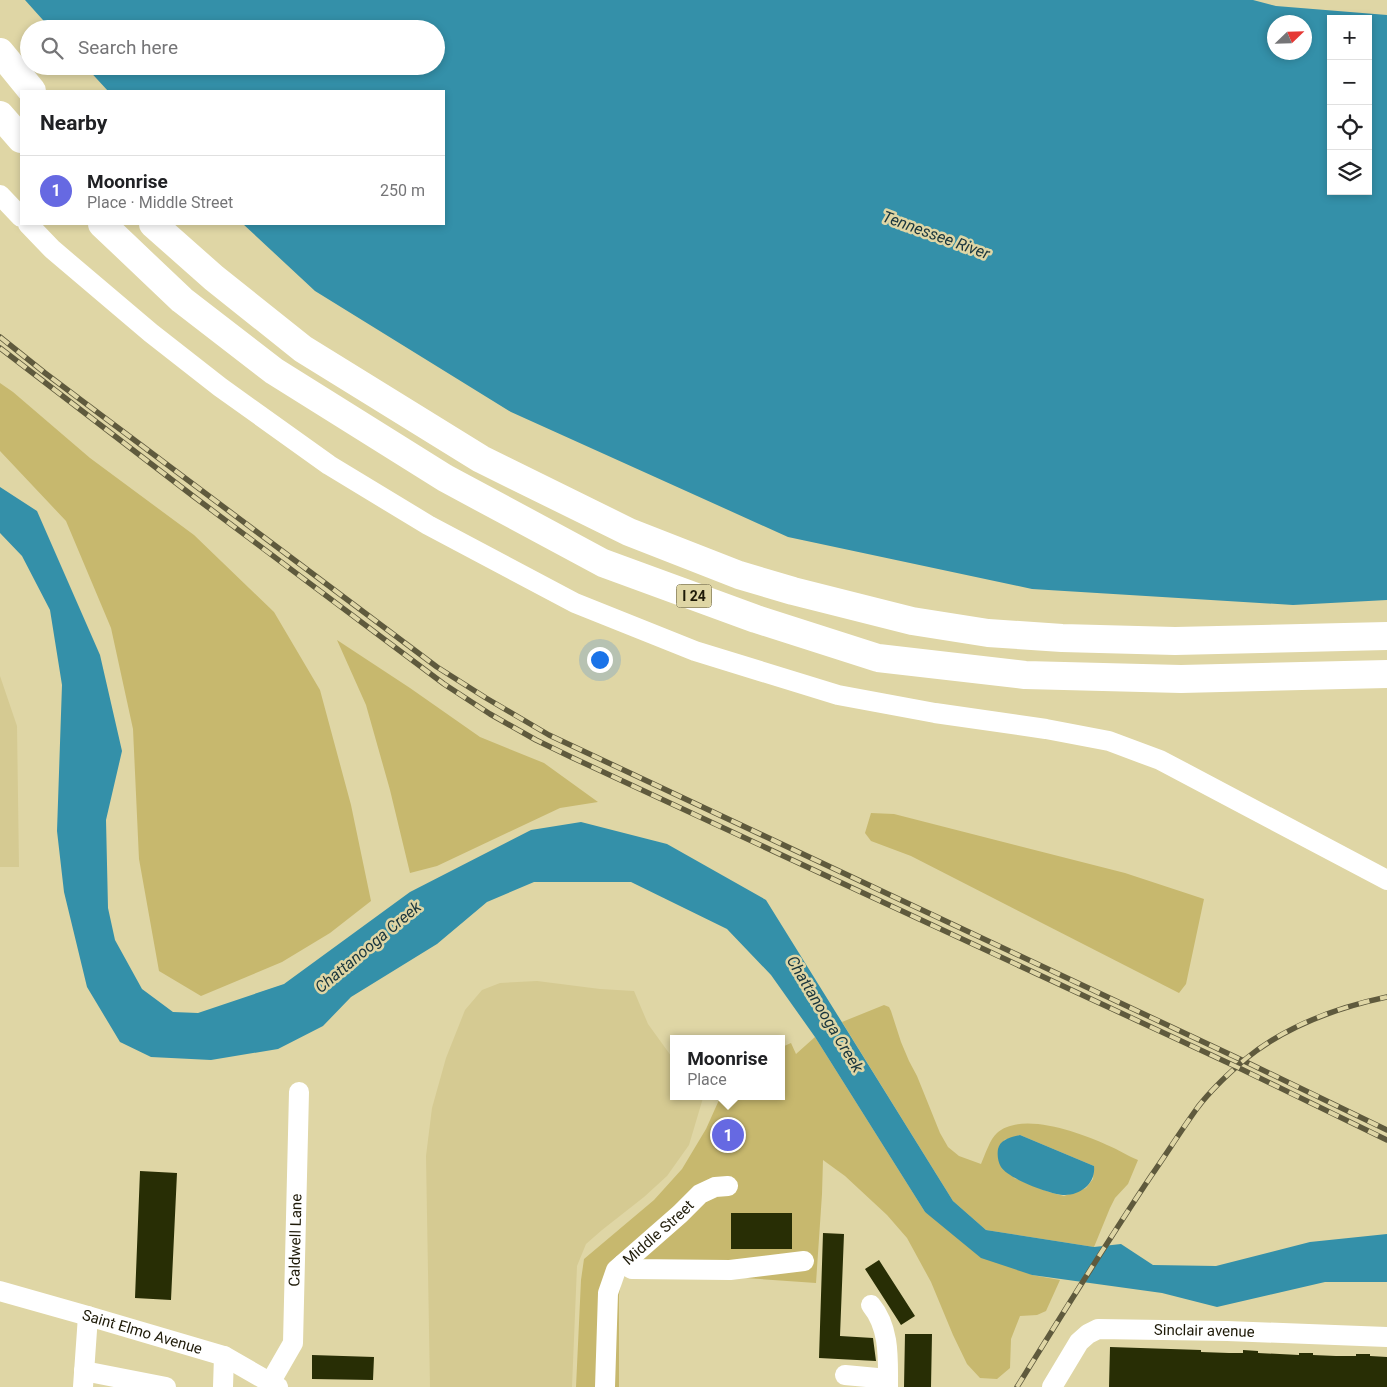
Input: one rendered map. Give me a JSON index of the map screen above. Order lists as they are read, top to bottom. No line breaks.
{"streets":{"highway":["I 24"],"street":["Middle Street","Caldwell Lane","Sinclair avenue","Saint Elmo Avenue"]},"crossings":[["Caldwell Lane","Saint Elmo Avenue"]],"water":["Tennessee River","Chattanooga Creek"],"north":"top right","page":{"map_buttons":["+","−"],"search":"Search here","heading":"Nearby","list":[{"mark":"1","name":"Moonrise","note":"Place · Middle Street","value":"250 m"}],"popup":["Moonrise","Place"],"pins":"1"}}
